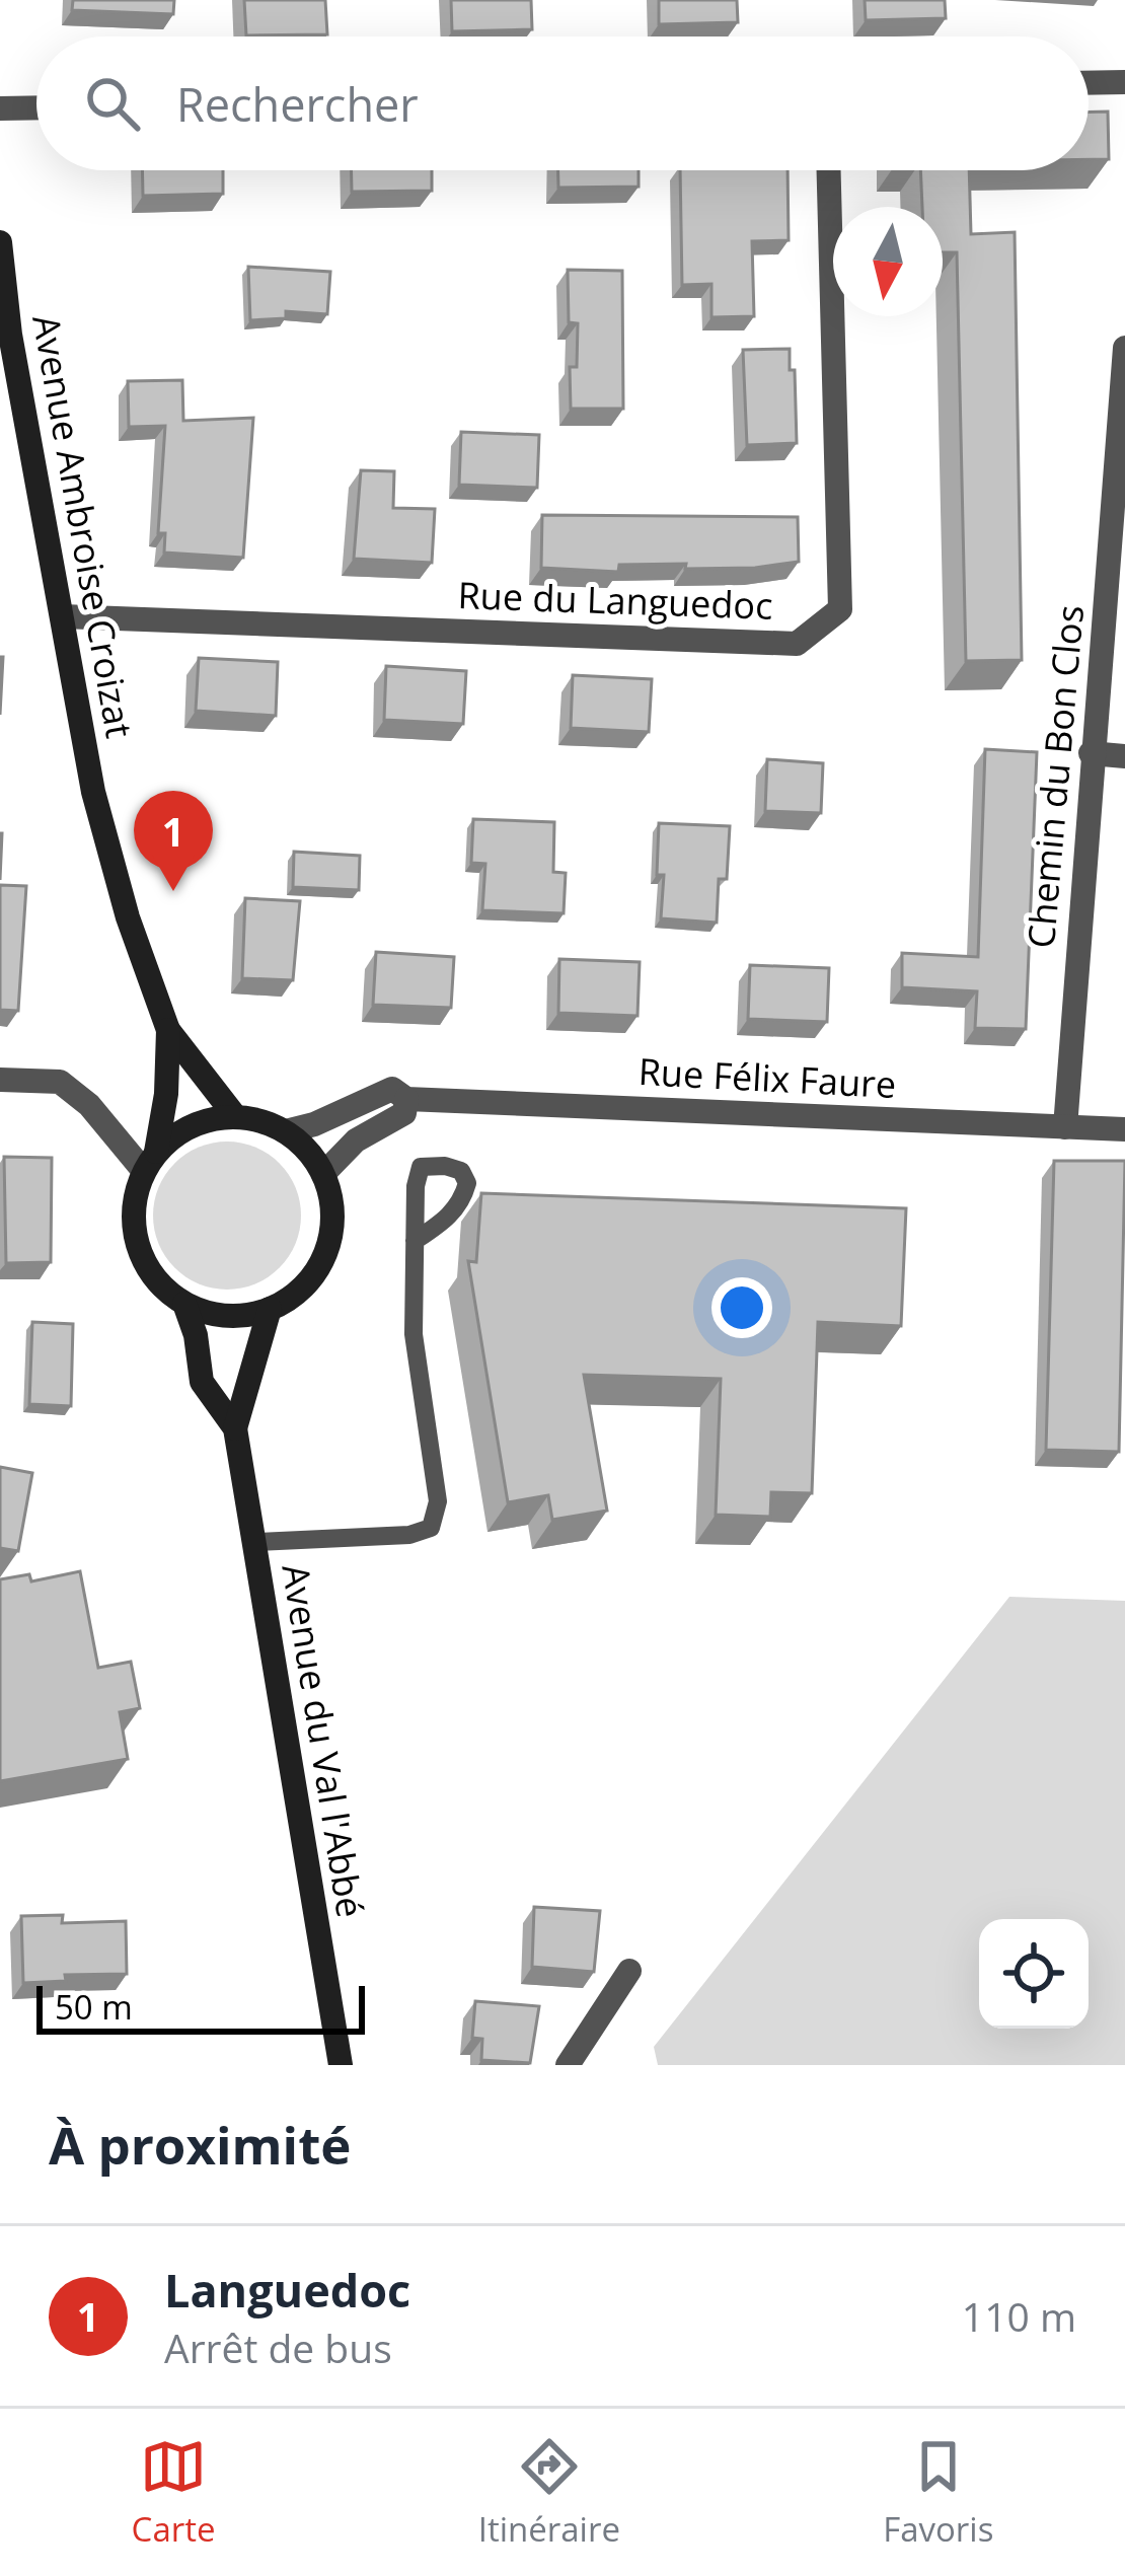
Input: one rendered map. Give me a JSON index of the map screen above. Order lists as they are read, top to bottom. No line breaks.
{"streets":{"main road":["Avenue Ambroise Croizat","Avenue du Val l'Abbé"],"street":["Rue du Languedoc","Chemin du Bon Clos","Rue Félix Faure"]},"crossings":[["Avenue Ambroise Croizat","Rue du Languedoc"],["Avenue Ambroise Croizat","Rue Félix Faure"],["Avenue Ambroise Croizat","Avenue du Val l'Abbé"],["Chemin du Bon Clos","Rue Félix Faure"],["Rue Félix Faure","Avenue du Val l'Abbé"]],"scale_bar":"50 m","north":"bottom","page":{"search":"Rechercher","pins":"1","scale":"50 m","heading":"À proximité","list":[{"mark":"1","name":"Languedoc","note":"Arrêt de bus","value":"110 m"}],"nav":["Carte","Itinéraire","Favoris"]}}
